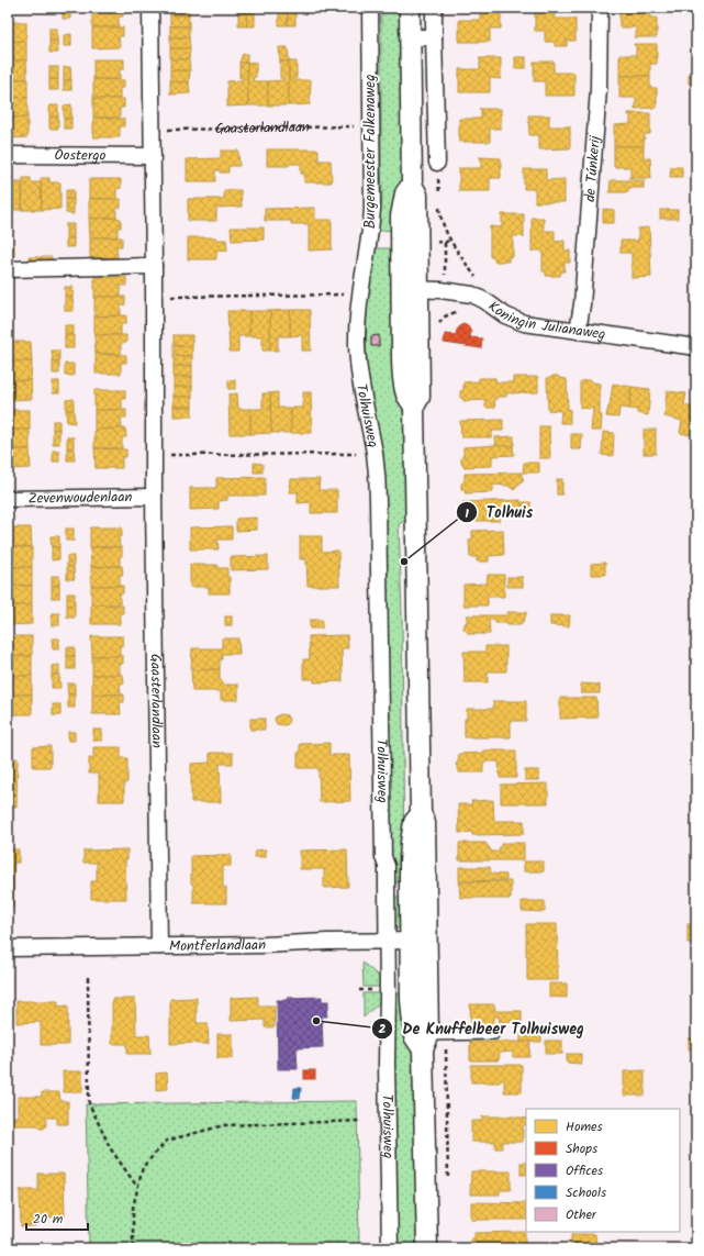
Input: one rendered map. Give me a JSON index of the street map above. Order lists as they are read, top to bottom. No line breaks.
{"streets":{"street":["Gaasterlandlaan","Burgemeester Falkenaweg","Oostergo","de Túnkerij","Koningin Julianaweg","Tolhuisweg","Zevenwoudenlaan","Montferlandlaan"]},"crossings":[["Gaasterlandlaan","Burgemeester Falkenaweg"],["Gaasterlandlaan","Oostergo"],["Gaasterlandlaan","Zevenwoudenlaan"],["Gaasterlandlaan","Montferlandlaan"],["Burgemeester Falkenaweg","Tolhuisweg"],["de Túnkerij","Koningin Julianaweg"],["Tolhuisweg","Montferlandlaan"]],"places":["Tolhuis","De Knuffelbeer Tolhuisweg"],"legend":["Homes","Shops","Offices","Schools","Other"],"scale_bar":"20 m"}
